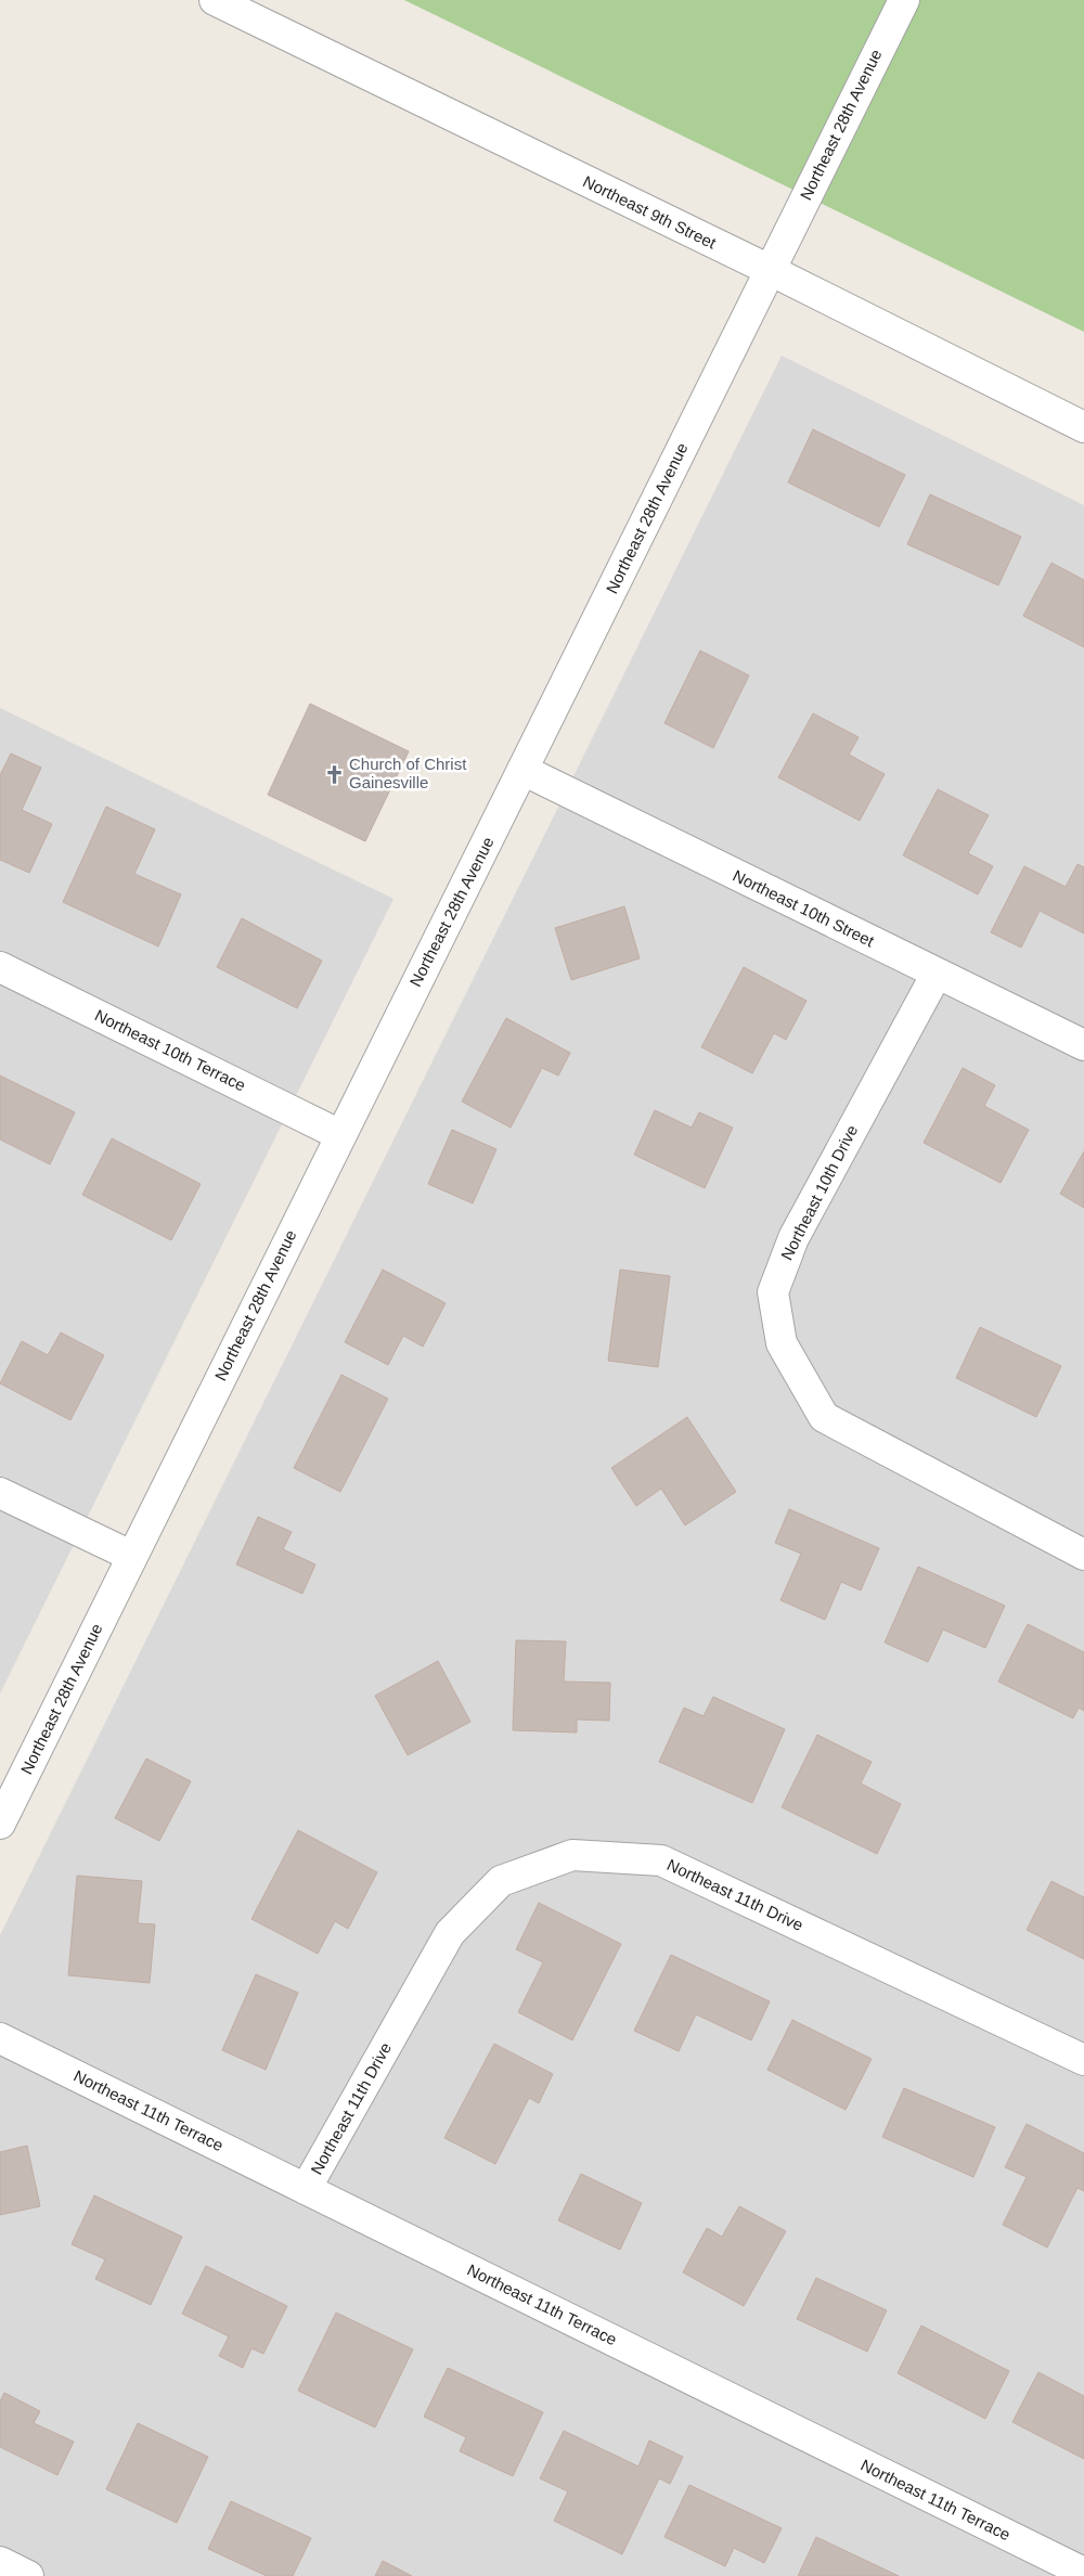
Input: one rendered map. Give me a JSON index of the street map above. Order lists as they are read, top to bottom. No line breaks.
{"streets":{"street":["Northeast 28th Avenue","Northeast 9th Street","Northeast 10th Street","Northeast 10th Terrace","Northeast 10th Drive","Northeast 11th Drive","Northeast 11th Terrace"]},"crossings":[["Northeast 28th Avenue","Northeast 9th Street"],["Northeast 28th Avenue","Northeast 10th Street"],["Northeast 28th Avenue","Northeast 10th Terrace"],["Northeast 10th Street","Northeast 10th Drive"],["Northeast 11th Drive","Northeast 11th Terrace"]],"places":{"church":["Church of Christ Gainesville"]}}
